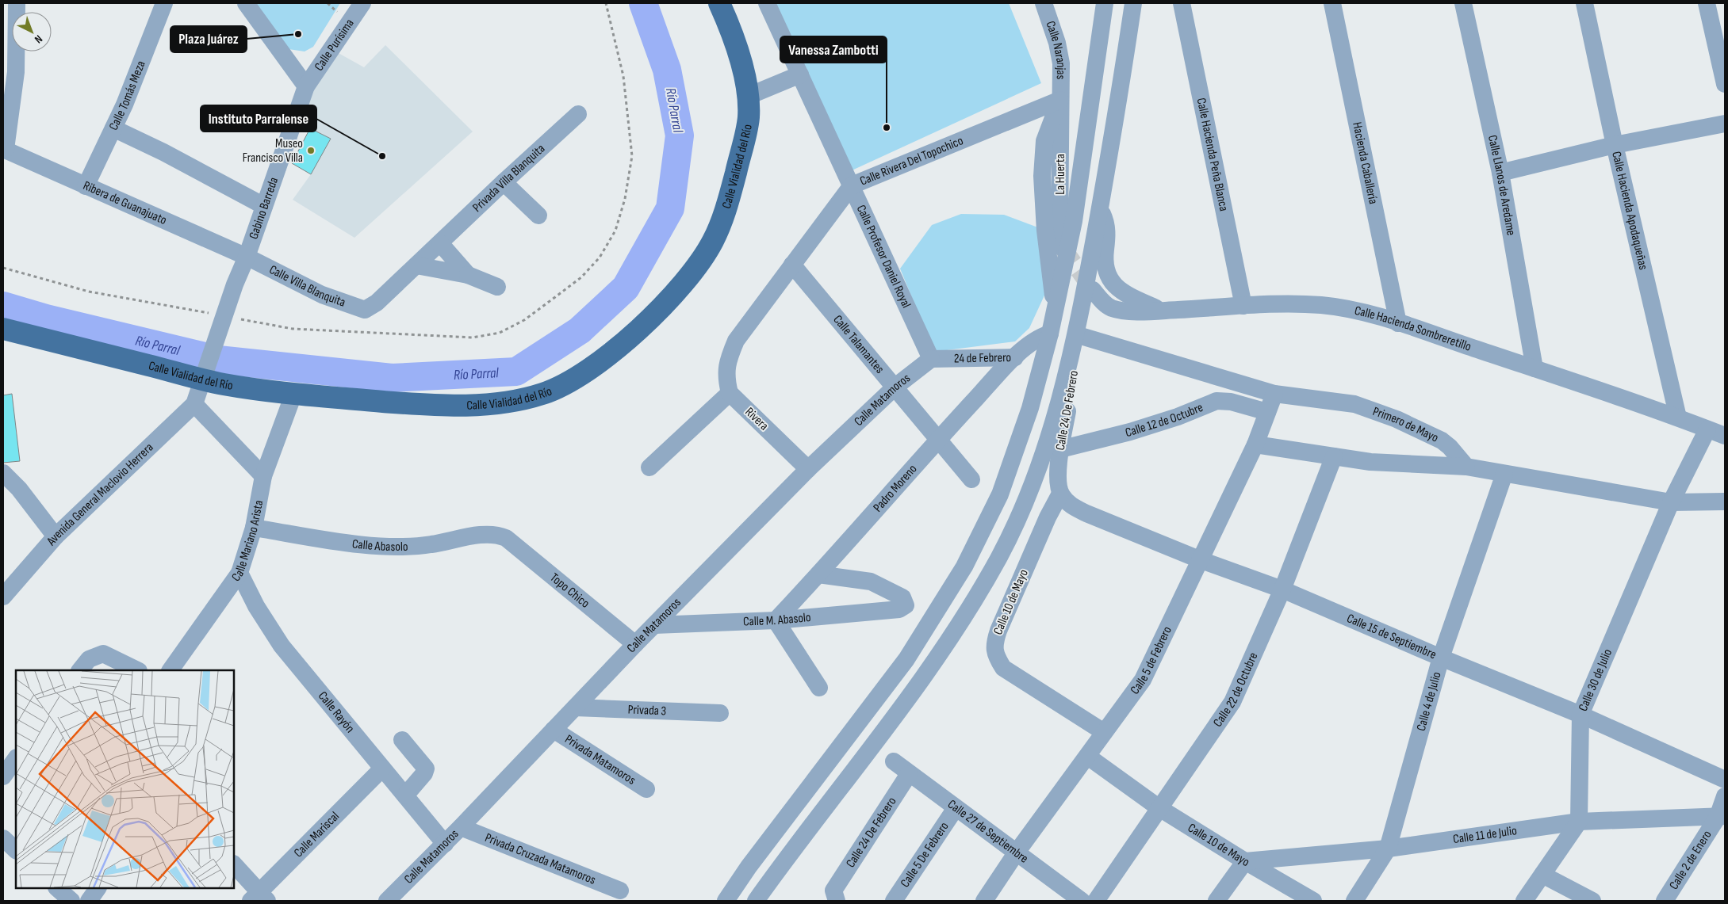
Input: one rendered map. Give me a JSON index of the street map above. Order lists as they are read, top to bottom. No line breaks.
{"streets":{"main road":["Calle Vialidad del Río"],"street":["Calle Purísima","Calle Naranjas","Calle Tomás Meza","Calle Hacienda Peña Blanca","Calle Rivera Del Topochico","Hacienda Caballería","La Huerta","Privada Villa Blanquita","Calle Llanos de Aredame","Ribera de Guanajuato","Gabino Barreda","Calle Hacienda Apodaqueñas","Calle Profesor Daniel Royal","Calle Villa Blanquita","Calle Hacienda Sombreretillo","Calle Talamantes","24 de Febrero","Calle Matamoros","Calle 24 De Febrero","Rivera","Calle 12 de Octubre","Primero de Mayo","Padro Moreno","Avenida General Maclovio Herrera","Calle Mariano Arista","Calle Abasolo","Topo Chico","Calle 10 de Mayo","Calle M. Abasolo","Calle 15 de Septiembre","Calle 5 de Febrero","Calle 30 de Julio","Calle 22 de Octubre","Calle 4 de Julio","Privada 3","Calle Rayón","Privada Matamoros","Calle 27 de Septiembre","Calle Mariscal","Calle 11 de Julio","Calle 5 De Febrero","Privada Cruzada Matamoros","Calle 2 de Enero"]},"crossings":[["Calle Purísima","Gabino Barreda"],["Calle Naranjas","Calle Rivera Del Topochico"],["Calle Naranjas","La Huerta"],["Calle Tomás Meza","Ribera de Guanajuato"],["Calle Hacienda Peña Blanca","Calle Hacienda Sombreretillo"],["Calle Rivera Del Topochico","La Huerta"],["Calle Rivera Del Topochico","Calle Profesor Daniel Royal"],["Calle Rivera Del Topochico","Calle Talamantes"],["Calle Rivera Del Topochico","Rivera"],["Hacienda Caballería","Calle Hacienda Sombreretillo"],["Calle Vialidad del Río","Calle Mariano Arista"],["Privada Villa Blanquita","Calle Villa Blanquita"],["Calle Llanos de Aredame","Calle Hacienda Sombreretillo"],["Ribera de Guanajuato","Gabino Barreda"],["Ribera de Guanajuato","Calle Villa Blanquita"],["Gabino Barreda","Calle Villa Blanquita"],["Gabino Barreda","Avenida General Maclovio Herrera"],["Calle Hacienda Apodaqueñas","Calle Hacienda Sombreretillo"],["Calle Profesor Daniel Royal","24 de Febrero"],["Calle Profesor Daniel Royal","Calle Matamoros"],["Calle Hacienda Sombreretillo","Calle 30 de Julio"],["Calle Talamantes","Calle Matamoros"],["Calle Talamantes","Padro Moreno"],["24 de Febrero","Calle Matamoros"],["24 de Febrero","Padro Moreno"],["Calle Matamoros","Rivera"],["Calle Matamoros","Topo Chico"],["Calle Matamoros","Calle M. Abasolo"],["Calle Matamoros","Privada 3"],["Calle Matamoros","Calle Rayón"],["Calle Matamoros","Privada Matamoros"],["Calle Matamoros","Privada Cruzada Matamoros"],["Calle 24 De Febrero","Calle 12 de Octubre"],["Calle 24 De Febrero","Primero de Mayo"],["Calle 24 De Febrero","Calle 10 de Mayo"],["Calle 24 De Febrero","Calle 15 de Septiembre"],["Calle 24 De Febrero","Calle 27 de Septiembre"],["Calle 12 de Octubre","Calle 5 de Febrero"],["Primero de Mayo","Calle 5 de Febrero"],["Padro Moreno","Calle M. Abasolo"],["Calle Mariano Arista","Calle Abasolo"],["Calle Mariano Arista","Calle Rayón"],["Calle Abasolo","Topo Chico"],["Calle 10 de Mayo","Calle 15 de Septiembre"],["Calle 10 de Mayo","Calle 5 de Febrero"],["Calle 10 de Mayo","Calle 22 de Octubre"],["Calle 10 de Mayo","Calle 11 de Julio"],["Calle 15 de Septiembre","Calle 5 de Febrero"],["Calle 15 de Septiembre","Calle 30 de Julio"],["Calle 15 de Septiembre","Calle 22 de Octubre"],["Calle 15 de Septiembre","Calle 4 de Julio"],["Calle 5 de Febrero","Calle 27 de Septiembre"],["Calle 30 de Julio","Calle 11 de Julio"],["Calle 4 de Julio","Calle 11 de Julio"],["Calle Rayón","Calle Mariscal"],["Calle 27 de Septiembre","Calle 5 De Febrero"],["Calle 11 de Julio","Calle 2 de Enero"]],"water":["Río Parral"],"places":["Plaza Juárez","Vanessa Zambotti","Museo Francisco Villa","Instituto Parralense"],"north":"bottom right"}
